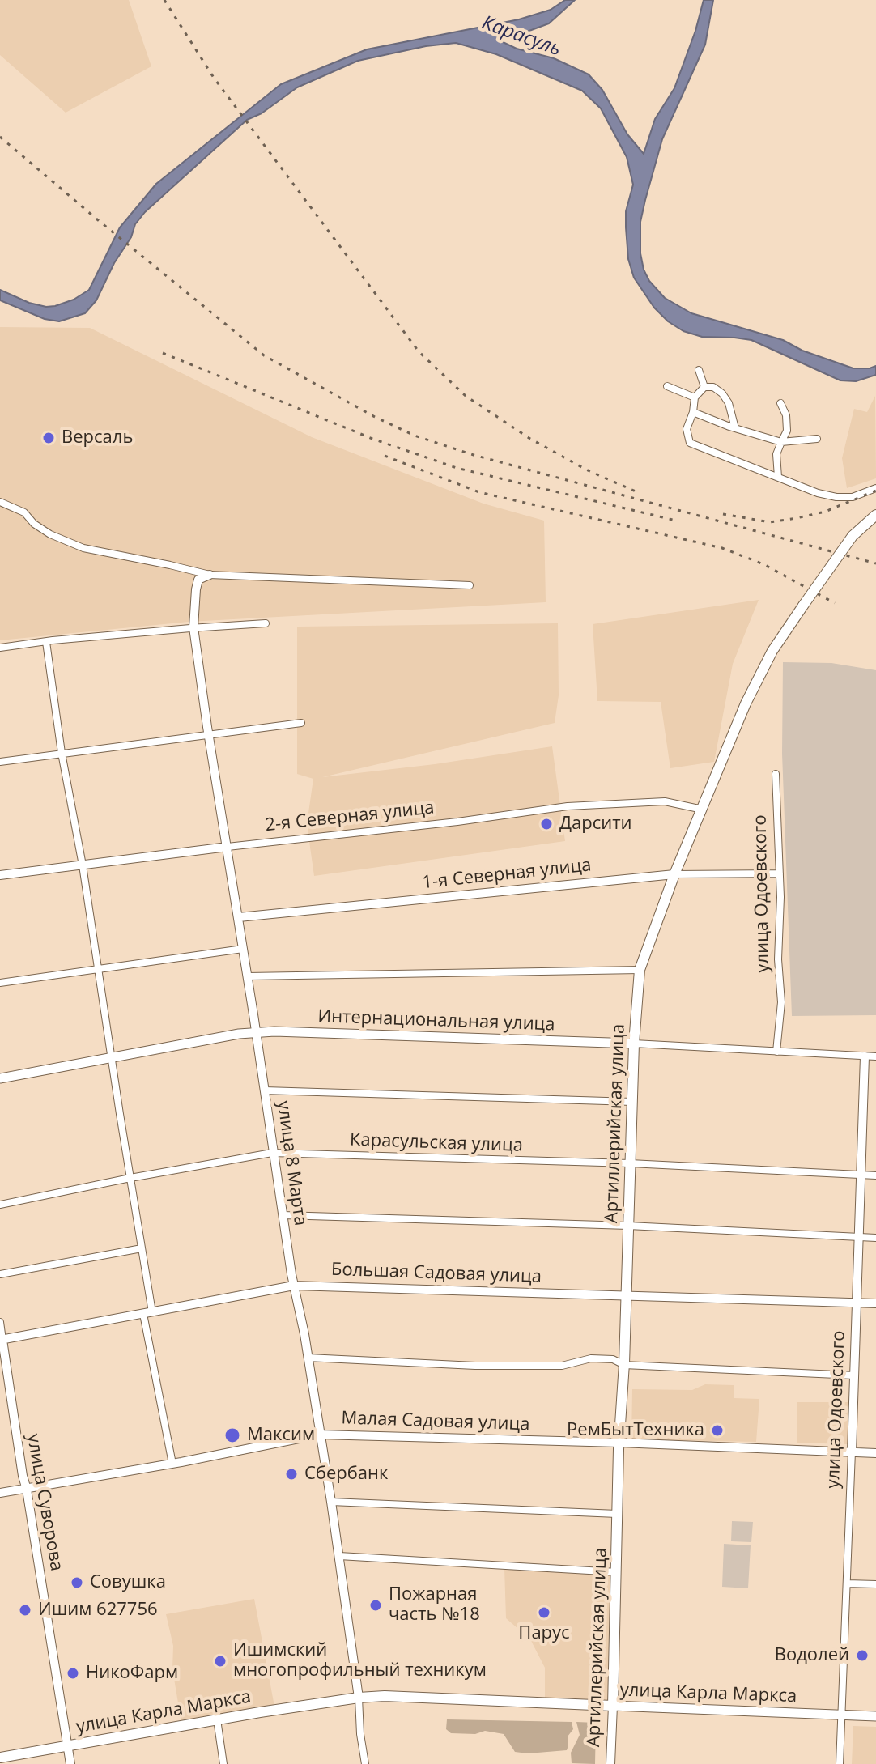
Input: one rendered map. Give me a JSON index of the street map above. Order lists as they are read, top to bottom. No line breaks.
{"streets":{"main road":["Интернациональная улица","Артиллерийская улица","улица Карла Маркса"],"street":["2-я Северная улица","1-я Северная улица","улица Одоевского","Карасульская улица","улица 8 Марта","Большая Садовая улица","Малая Садовая улица","улица Суворова"]},"crossings":[["2-я Северная улица","Артиллерийская улица"],["2-я Северная улица","улица 8 Марта"],["1-я Северная улица","улица Одоевского"],["1-я Северная улица","Артиллерийская улица"],["1-я Северная улица","улица 8 Марта"],["улица Одоевского","Интернациональная улица"],["улица Одоевского","Карасульская улица"],["улица Одоевского","Большая Садовая улица"],["улица Одоевского","Малая Садовая улица"],["улица Одоевского","улица Карла Маркса"],["Интернациональная улица","Артиллерийская улица"],["Интернациональная улица","улица 8 Марта"],["Артиллерийская улица","Карасульская улица"],["Артиллерийская улица","Большая Садовая улица"],["Артиллерийская улица","Малая Садовая улица"],["Артиллерийская улица","улица Карла Маркса"],["Карасульская улица","улица 8 Марта"],["улица 8 Марта","Большая Садовая улица"],["улица 8 Марта","Малая Садовая улица"],["улица 8 Марта","улица Карла Маркса"],["Большая Садовая улица","улица Суворова"],["Малая Садовая улица","улица Суворова"],["улица Суворова","улица Карла Маркса"]],"water":["Карасуль"],"places":["Версаль","Дарсити","РемБытТехника","Максим","Сбербанк","Совушка","Пожарная часть №18","Ишим 627756","Парус","Водолей","Ишимский многопрофильный техникум","НикоФарм"]}
